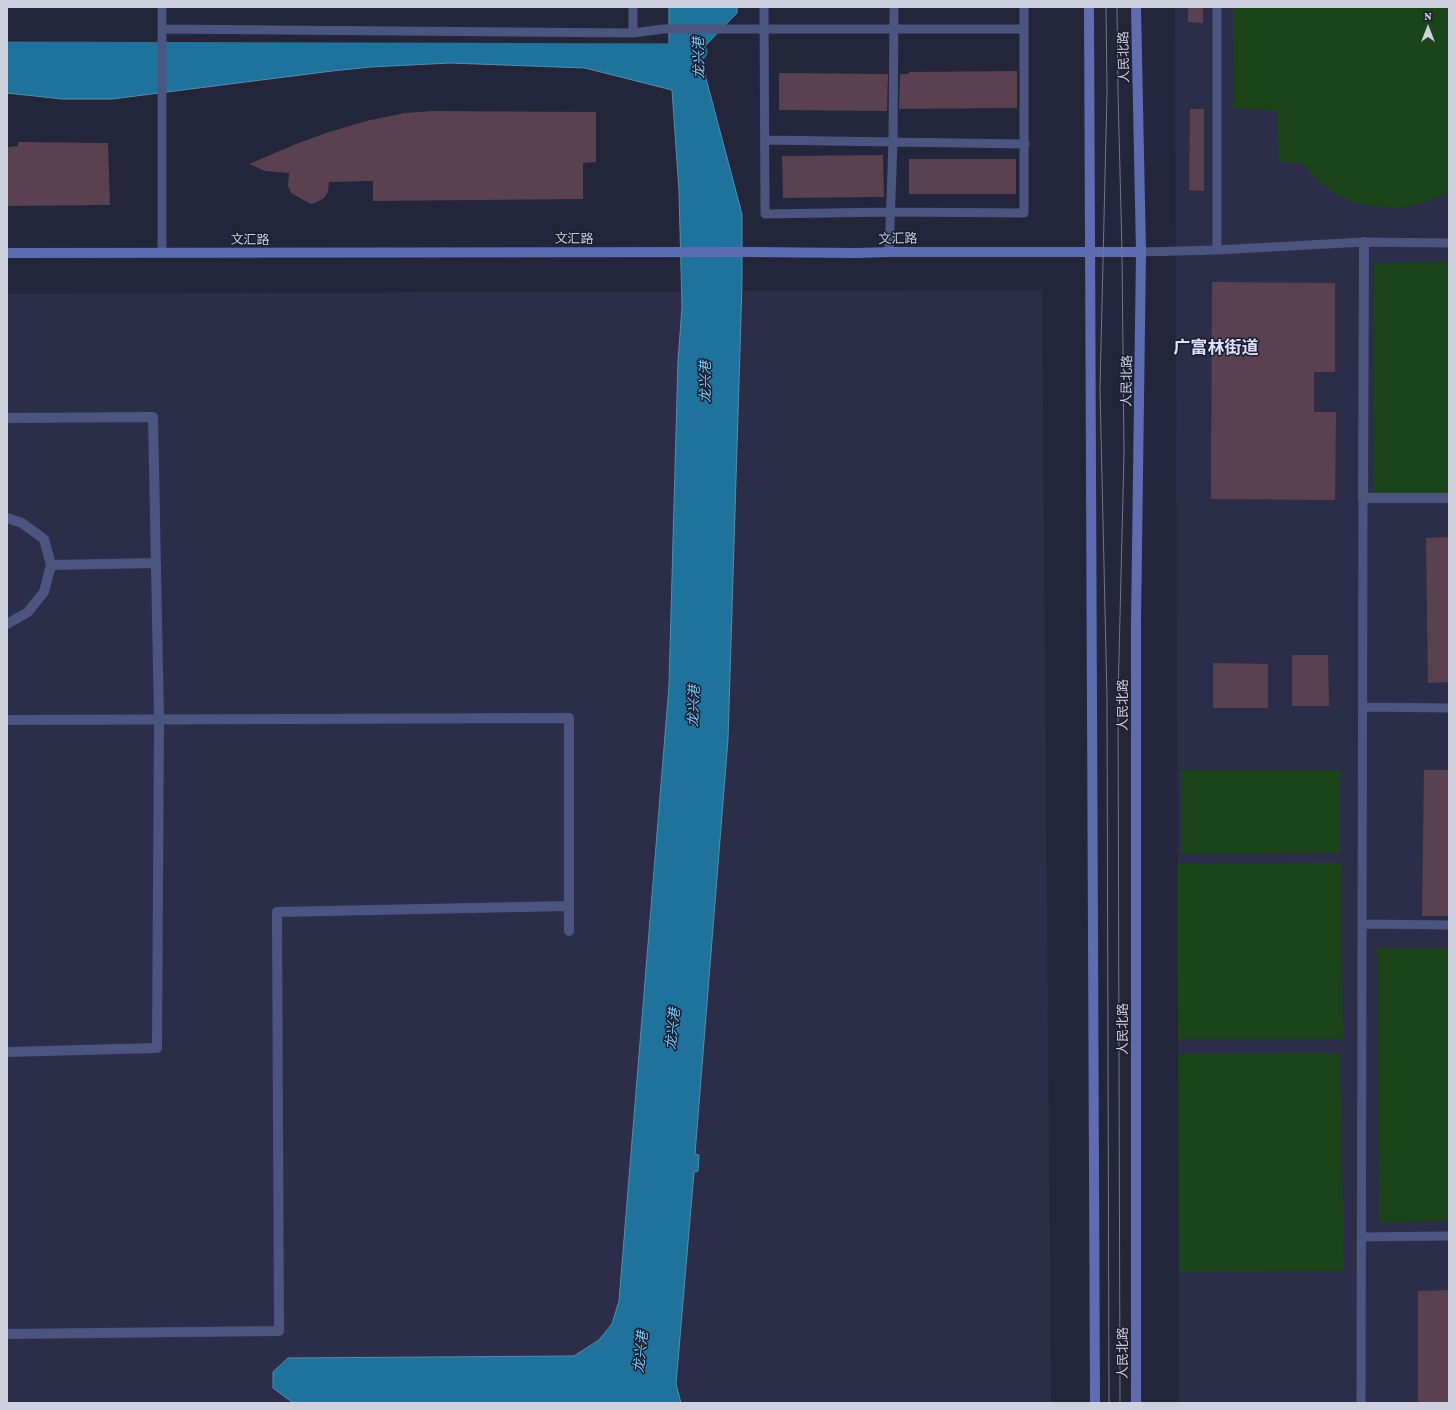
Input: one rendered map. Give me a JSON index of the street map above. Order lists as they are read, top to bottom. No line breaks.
{"streets":{"main road":["人民北路","文汇路"]},"crossings":[["人民北路","文汇路"]],"districts":["广富林街道"],"water":["龙兴港"],"north":"top"}
